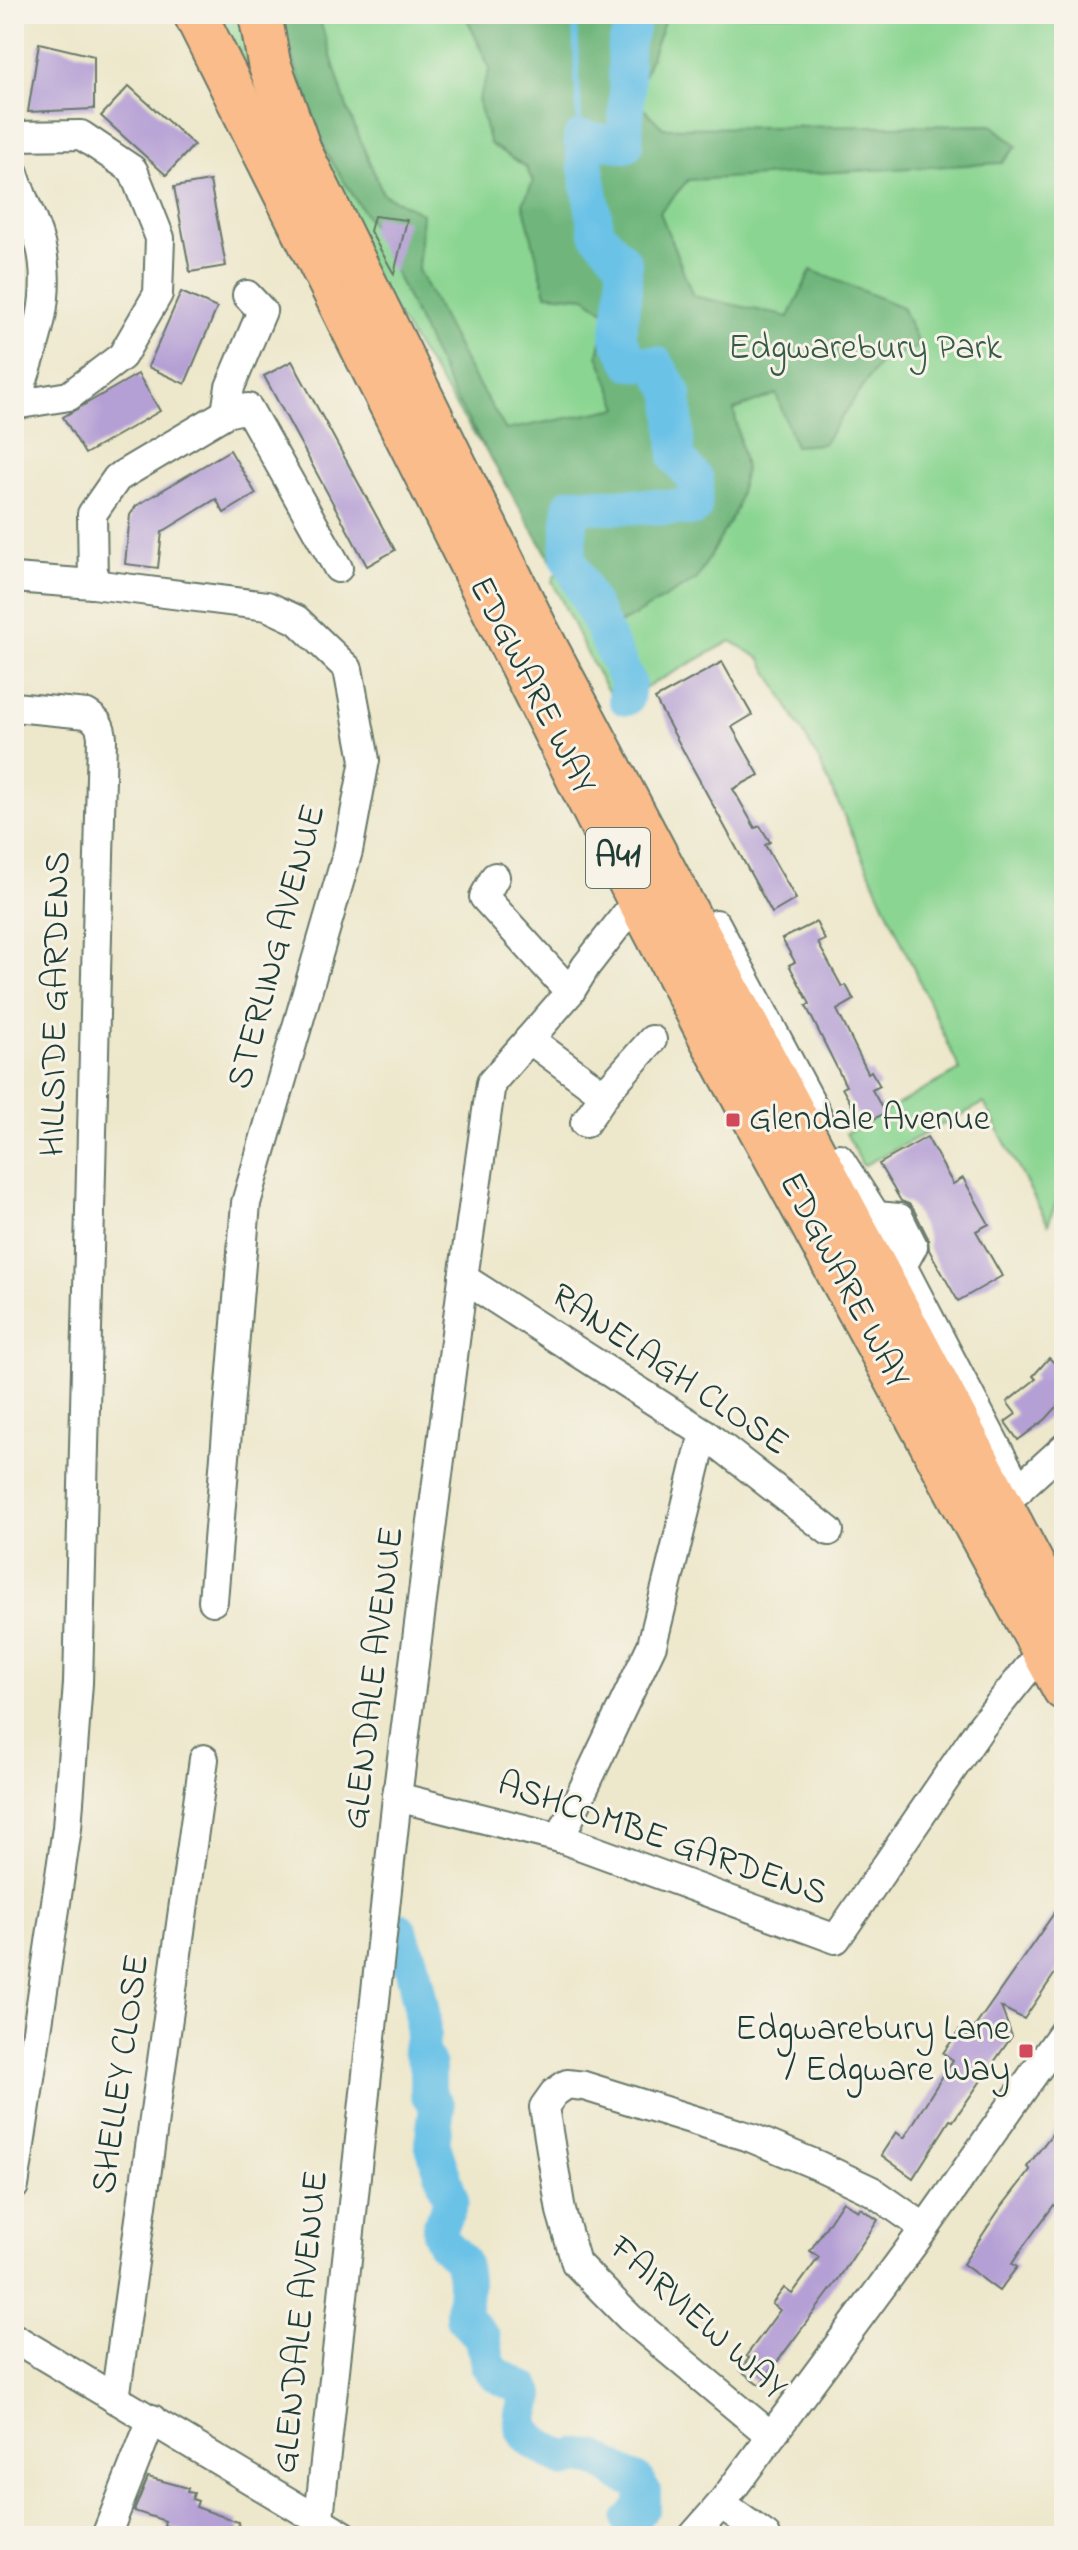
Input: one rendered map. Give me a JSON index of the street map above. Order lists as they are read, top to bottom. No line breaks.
{"streets":{"highway":["EDGWARE WAY","A41"],"street":["STERLING AVENUE","HILLSIDE GARDENS","RANELAGH CLOSE","GLENDALE AVENUE","ASHCOMBE GARDENS","SHELLEY CLOSE","FAIRVIEW WAY"]},"crossings":[["EDGWARE WAY","GLENDALE AVENUE"],["EDGWARE WAY","ASHCOMBE GARDENS"],["RANELAGH CLOSE","GLENDALE AVENUE"],["GLENDALE AVENUE","ASHCOMBE GARDENS"]],"parks":["Edgwarebury Park"],"places":{"transit":["Glendale Avenue","Edgwarebury Lane / Edgware Way"]}}
